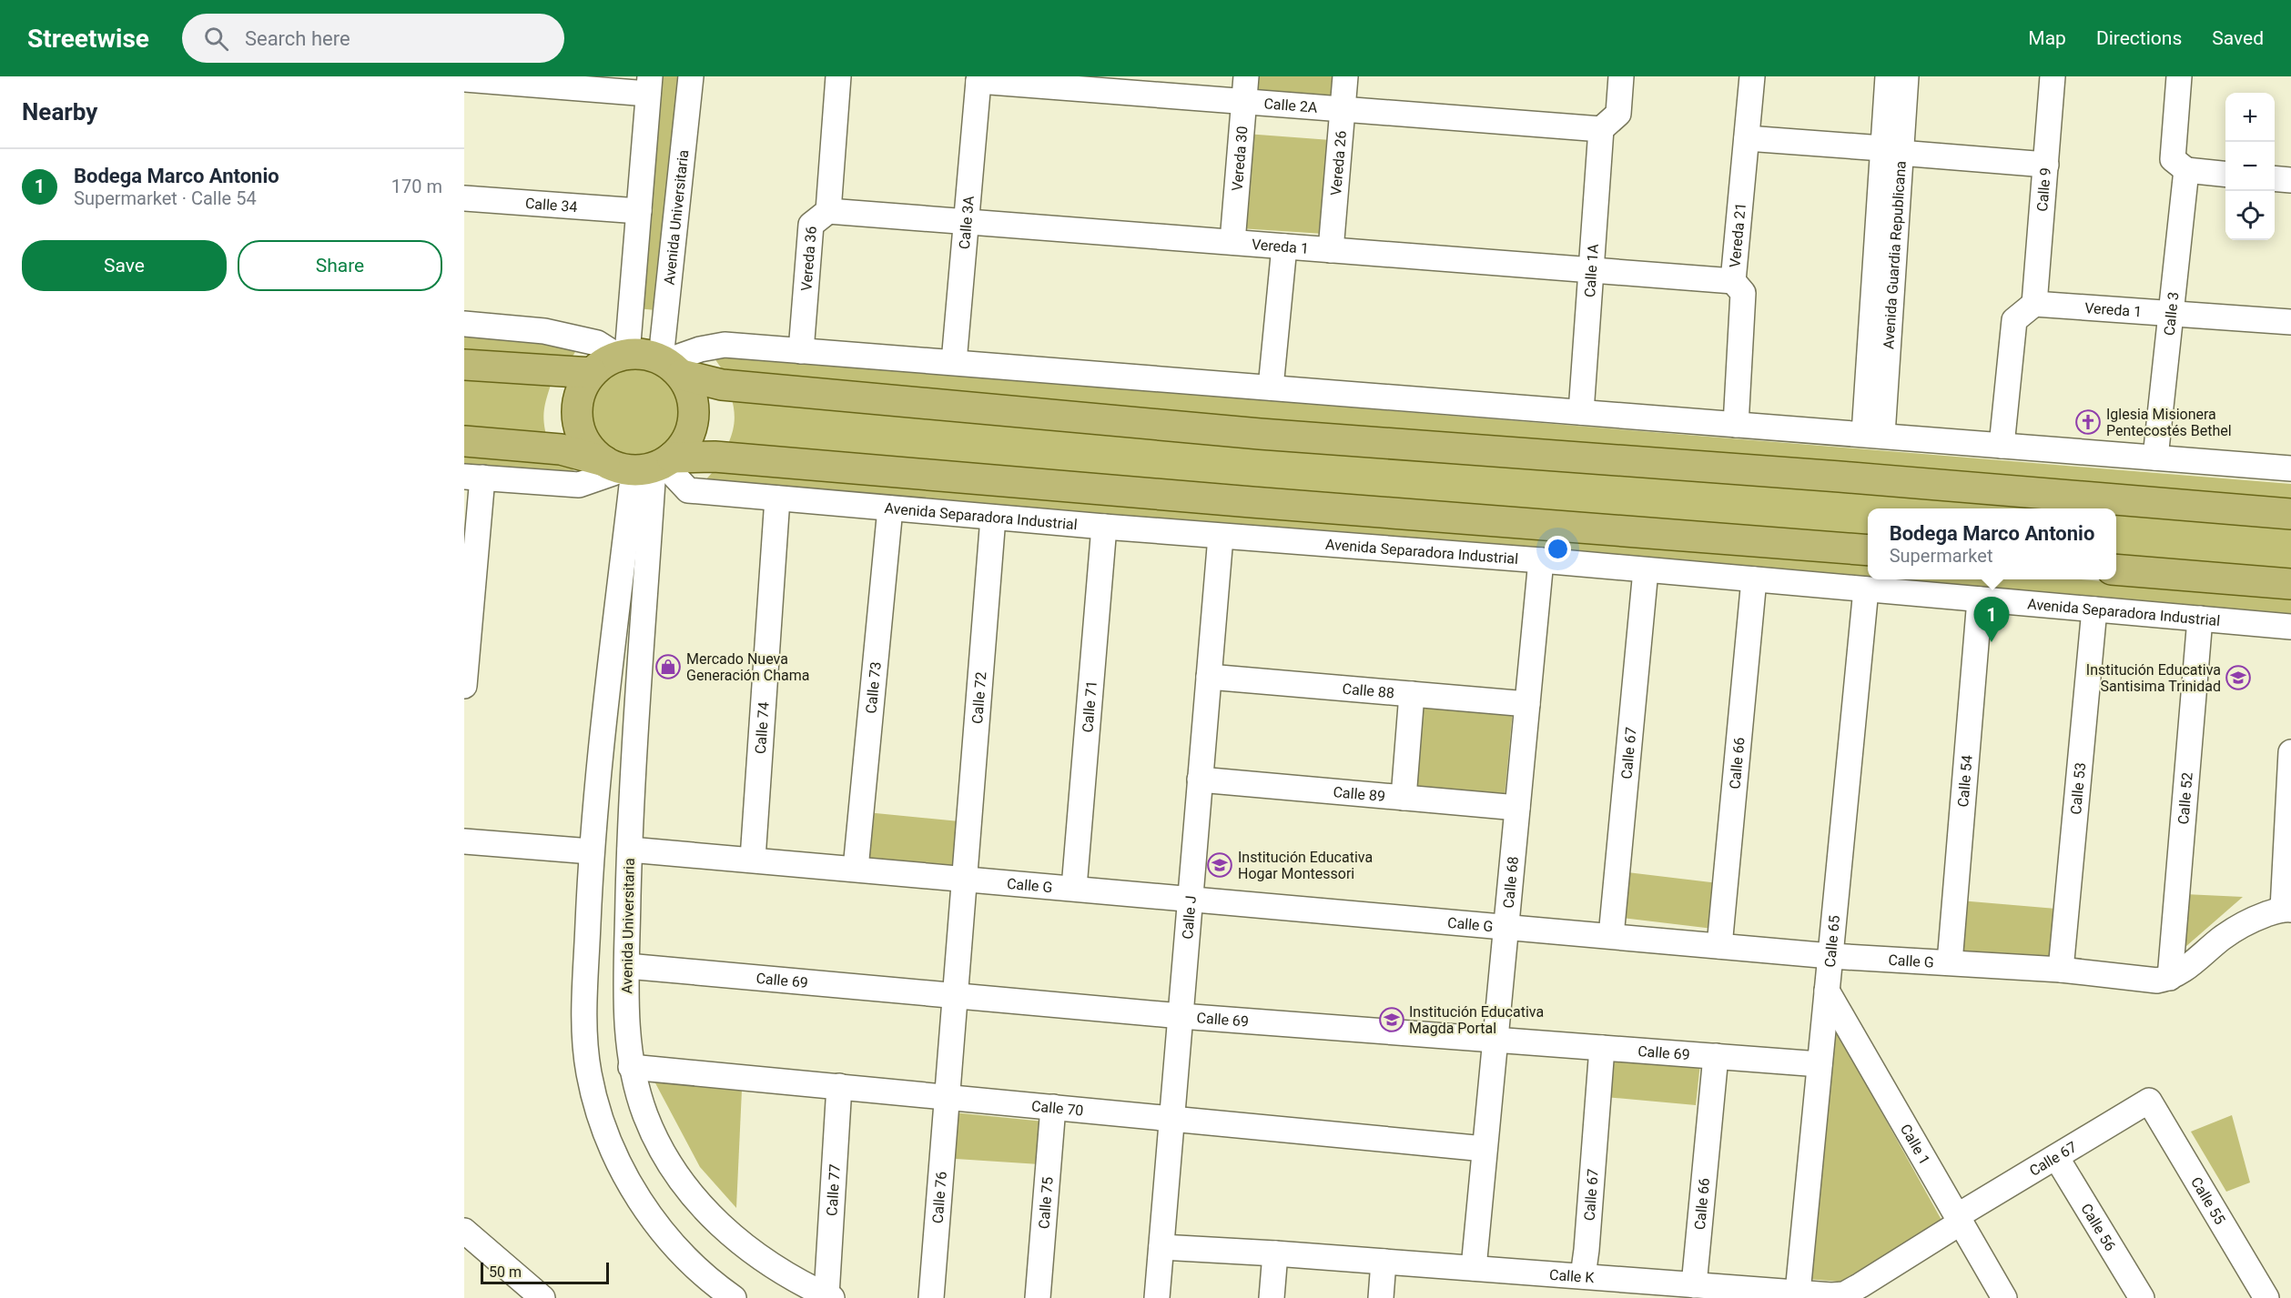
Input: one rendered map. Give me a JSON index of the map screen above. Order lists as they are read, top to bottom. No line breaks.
{"streets":{"street":["Calle 2A","Vereda 30","Vereda 26","Calle 9","Calle 34","Avenida Universitaria","Calle 3A","Vereda 21","Vereda 1","Avenida Guardia Republicana","Vereda 36","Calle 1A","Calle 3","Avenida Separadora Industrial","Calle 73","Calle 88","Calle 72","Calle 71","Calle 74","Calle 67","Calle 66","Calle 54","Calle 53","Calle 89","Calle 52","Calle 68","Calle G","Calle J","Calle 65","Calle 69","Calle 70","Calle 1","Calle 77","Calle 76","Calle 55","Calle 75","Calle 56","Calle K"]},"crossings":[["Calle 2A","Vereda 30"],["Calle 2A","Vereda 26"],["Calle 2A","Calle 3A"],["Calle 2A","Calle 1A"],["Vereda 30","Vereda 1"],["Vereda 26","Vereda 1"],["Calle 9","Vereda 1"],["Avenida Universitaria","Avenida Separadora Industrial"],["Avenida Universitaria","Calle G"],["Avenida Universitaria","Calle 69"],["Avenida Universitaria","Calle 70"],["Avenida Universitaria","Calle 77"],["Calle 3A","Vereda 1"],["Vereda 21","Vereda 1"],["Vereda 1","Vereda 36"],["Vereda 1","Calle 1A"],["Vereda 1","Calle 3"],["Avenida Separadora Industrial","Calle 73"],["Avenida Separadora Industrial","Calle 72"],["Avenida Separadora Industrial","Calle 71"],["Avenida Separadora Industrial","Calle 74"],["Avenida Separadora Industrial","Calle 67"],["Avenida Separadora Industrial","Calle 66"],["Avenida Separadora Industrial","Calle 54"],["Avenida Separadora Industrial","Calle 53"],["Avenida Separadora Industrial","Calle 52"],["Avenida Separadora Industrial","Calle 68"],["Avenida Separadora Industrial","Calle J"],["Avenida Separadora Industrial","Calle 65"],["Calle 73","Calle G"],["Calle 88","Calle 68"],["Calle 88","Calle J"],["Calle 72","Calle G"],["Calle 72","Calle 69"],["Calle 72","Calle 76"],["Calle 71","Calle G"],["Calle 74","Calle G"],["Calle 67","Calle G"],["Calle 67","Calle 69"],["Calle 67","Calle 1"],["Calle 67","Calle 55"],["Calle 67","Calle 56"],["Calle 67","Calle K"],["Calle 66","Calle G"],["Calle 66","Calle 69"],["Calle 66","Calle K"],["Calle 54","Calle G"],["Calle 53","Calle G"],["Calle 89","Calle 68"],["Calle 89","Calle J"],["Calle 52","Calle G"],["Calle 68","Calle G"],["Calle 68","Calle 69"],["Calle 68","Calle 70"],["Calle 68","Calle K"],["Calle G","Calle J"],["Calle G","Calle 65"],["Calle J","Calle 69"],["Calle J","Calle 70"],["Calle J","Calle K"],["Calle 65","Calle 69"],["Calle 65","Calle 1"],["Calle 65","Calle K"],["Calle 69","Calle 76"],["Calle 70","Calle 77"],["Calle 70","Calle 76"],["Calle 70","Calle 75"],["Calle 1","Calle K"]],"places":{"church":["Iglesia Misionera Pentecostés Bethel"],"shop":["Mercado Nueva Generación Chama"],"school or university":["Institución Educativa Santisima Trinidad","Institución Educativa Hogar Montessori","Institución Educativa Magda Portal"]},"scale_bar":"50 m","page":{"header":"Streetwise","search":"Search here","nav":["Map","Directions","Saved"],"heading":"Nearby","map_buttons":["+","−"],"list":[{"mark":"1","name":"Bodega Marco Antonio","note":"Supermarket · Calle 54","value":"170 m"}],"buttons":["Save","Share"],"popup":["Bodega Marco Antonio","Supermarket"],"pins":"1","scale":"50 m"}}
